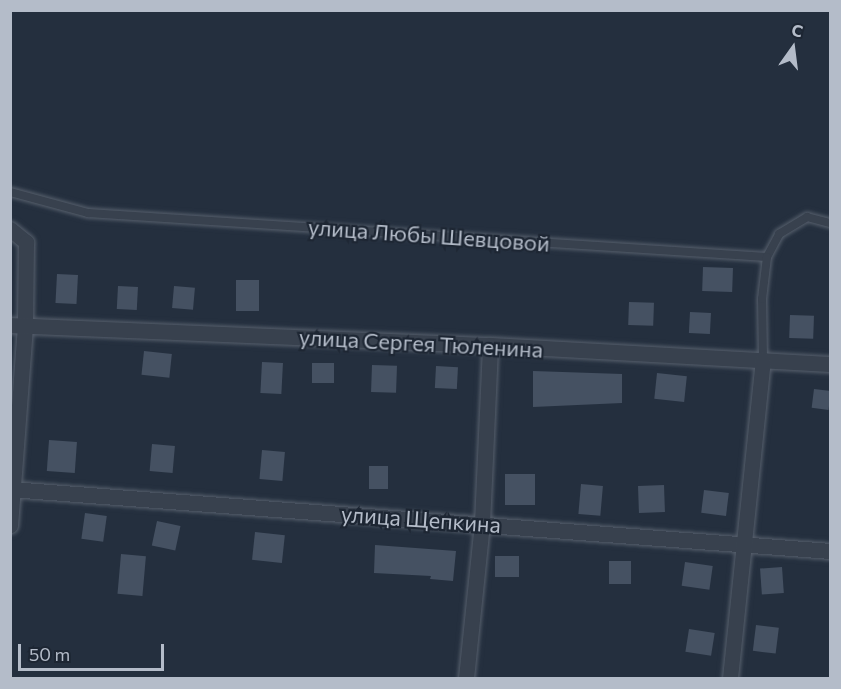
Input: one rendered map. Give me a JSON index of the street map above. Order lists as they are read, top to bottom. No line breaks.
{"streets":{"street":["улица Сергея Тюленина","улица Щепкина"],"lane":["улица Любы Шевцовой"]},"scale_bar":"50 m","north":"top"}
